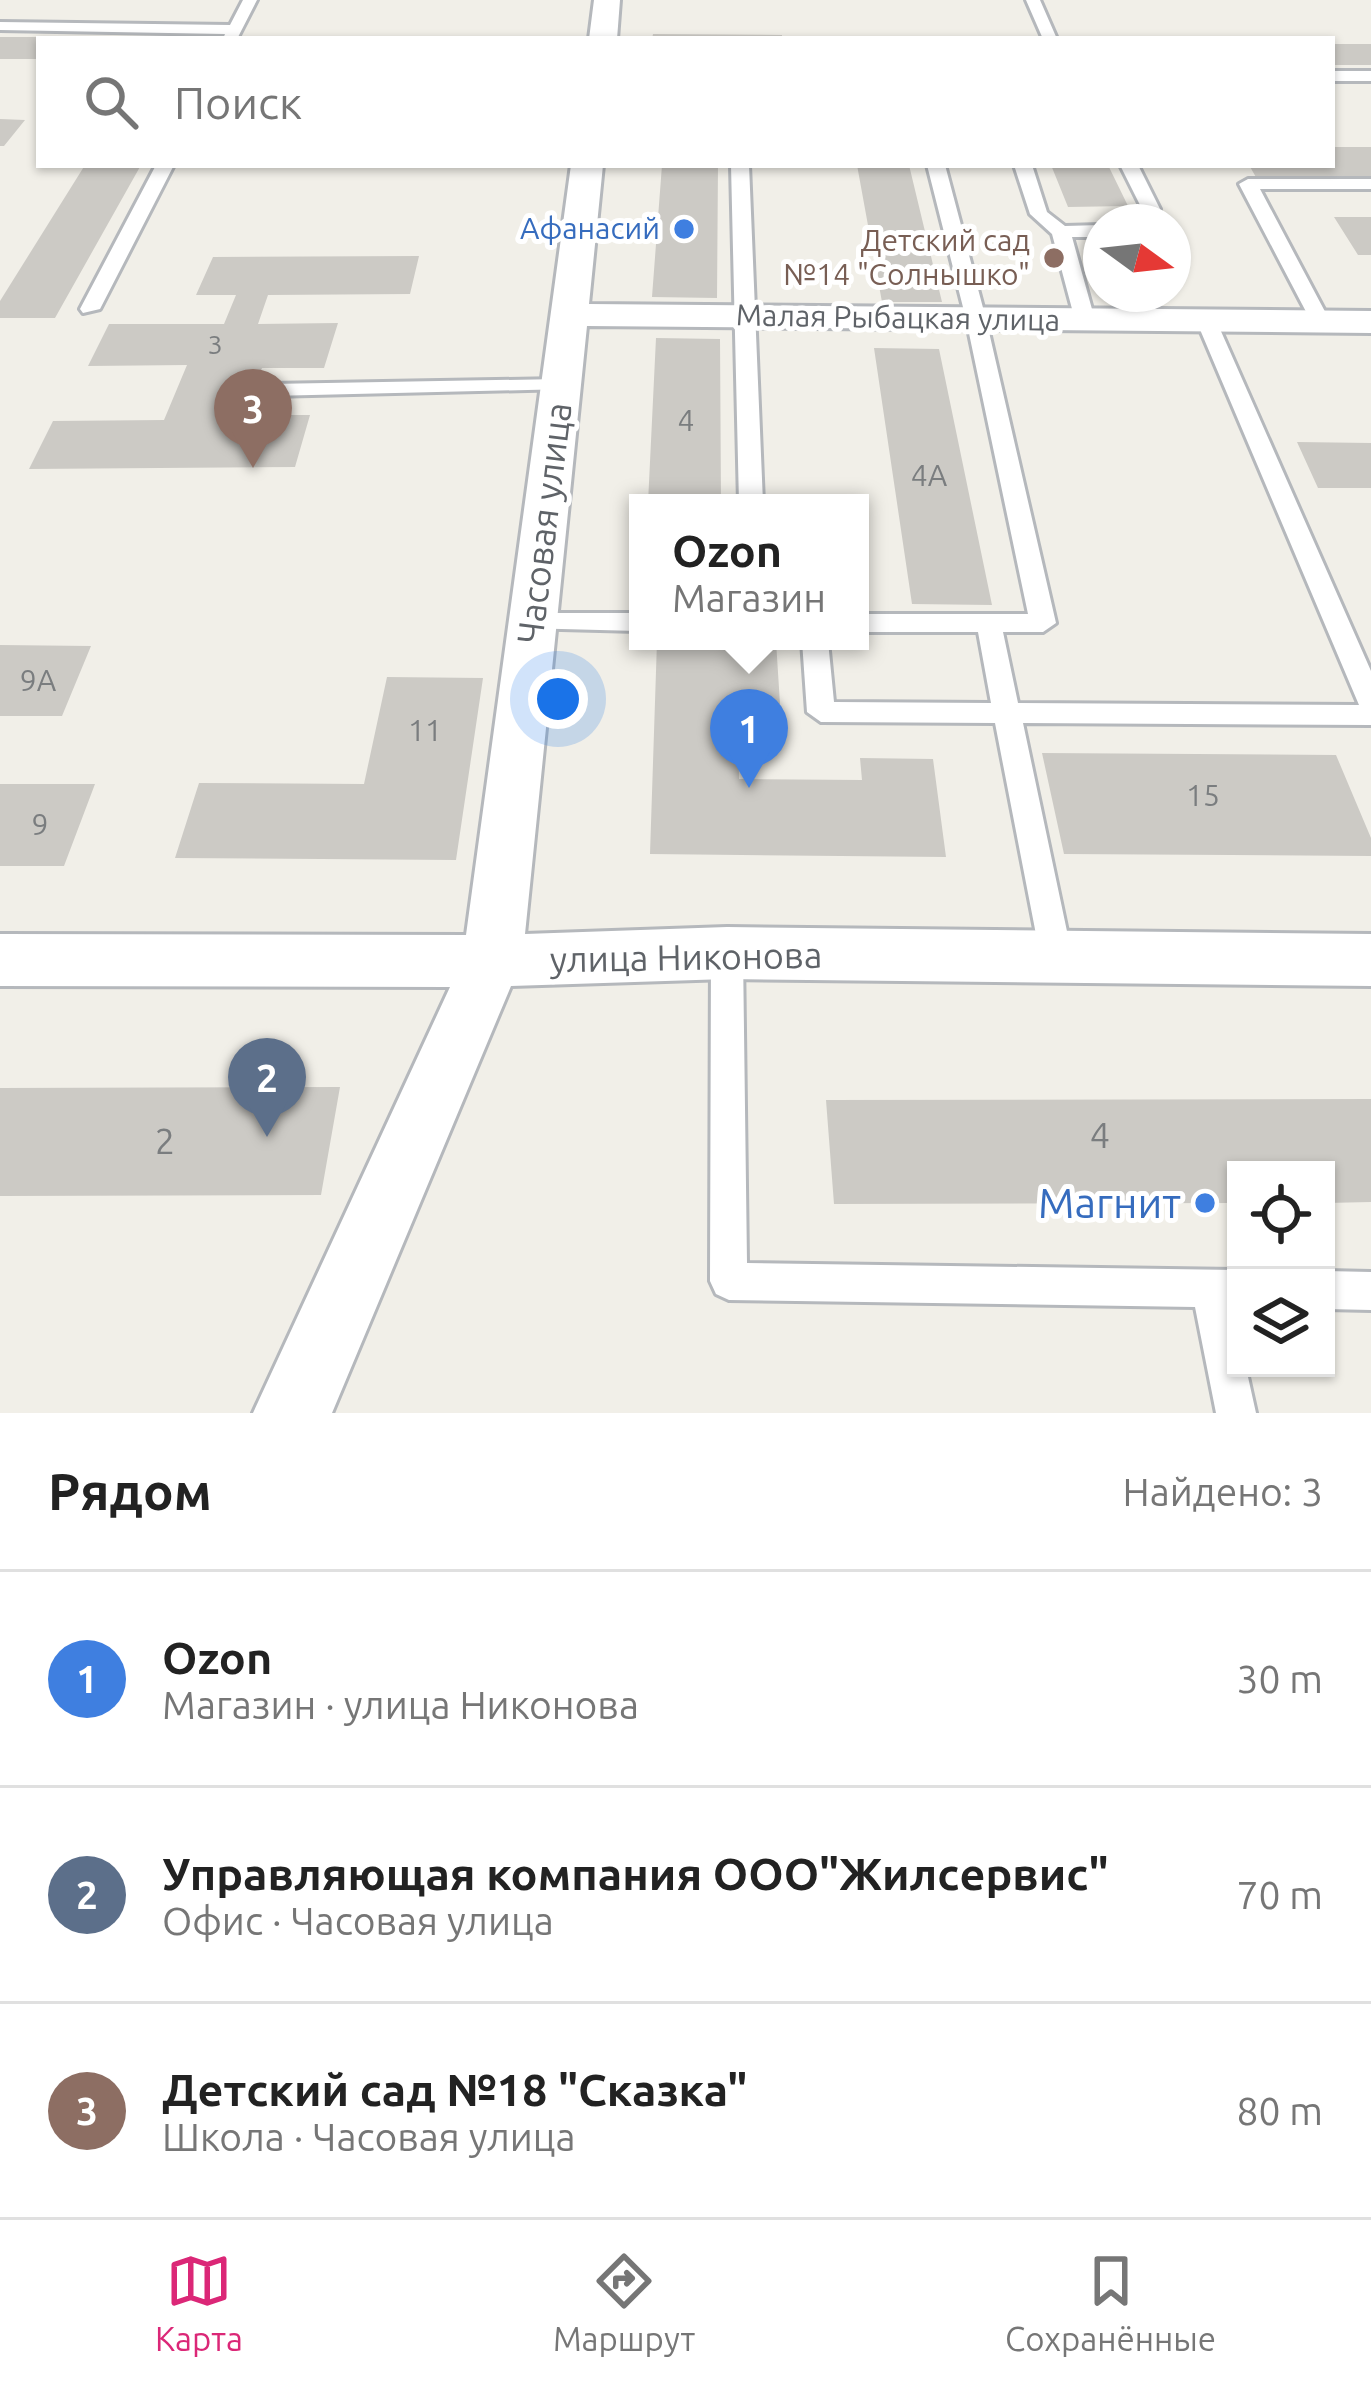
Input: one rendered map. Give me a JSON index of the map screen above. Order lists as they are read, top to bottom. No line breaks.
{"streets":{"street":["Малая Рыбацкая улица","Часовая улица","улица Никонова"]},"crossings":[["Малая Рыбацкая улица","Часовая улица"],["Часовая улица","улица Никонова"]],"places":["Афанасий","Детский сад №14 \"Солнышко\"","Магнит"],"house_numbers":["3","4","4А","9А","11","15","9","4","2"],"north":"right","page":{"search":"Поиск","pins":["3","1","2"],"popup":["Ozon","Магазин"],"heading":["Рядом","Найдено: 3"],"list":[{"mark":"1","name":"Ozon","note":"Магазин · улица Никонова","value":"30 m"},{"mark":"2","name":"Управляющая компания ООО\"Жилсервис\"","note":"Офис · Часовая улица","value":"70 m"},{"mark":"3","name":"Детский сад №18 \"Сказка\"","note":"Школа · Часовая улица","value":"80 m"}],"nav":["Карта","Маршрут","Сохранённые"]}}
